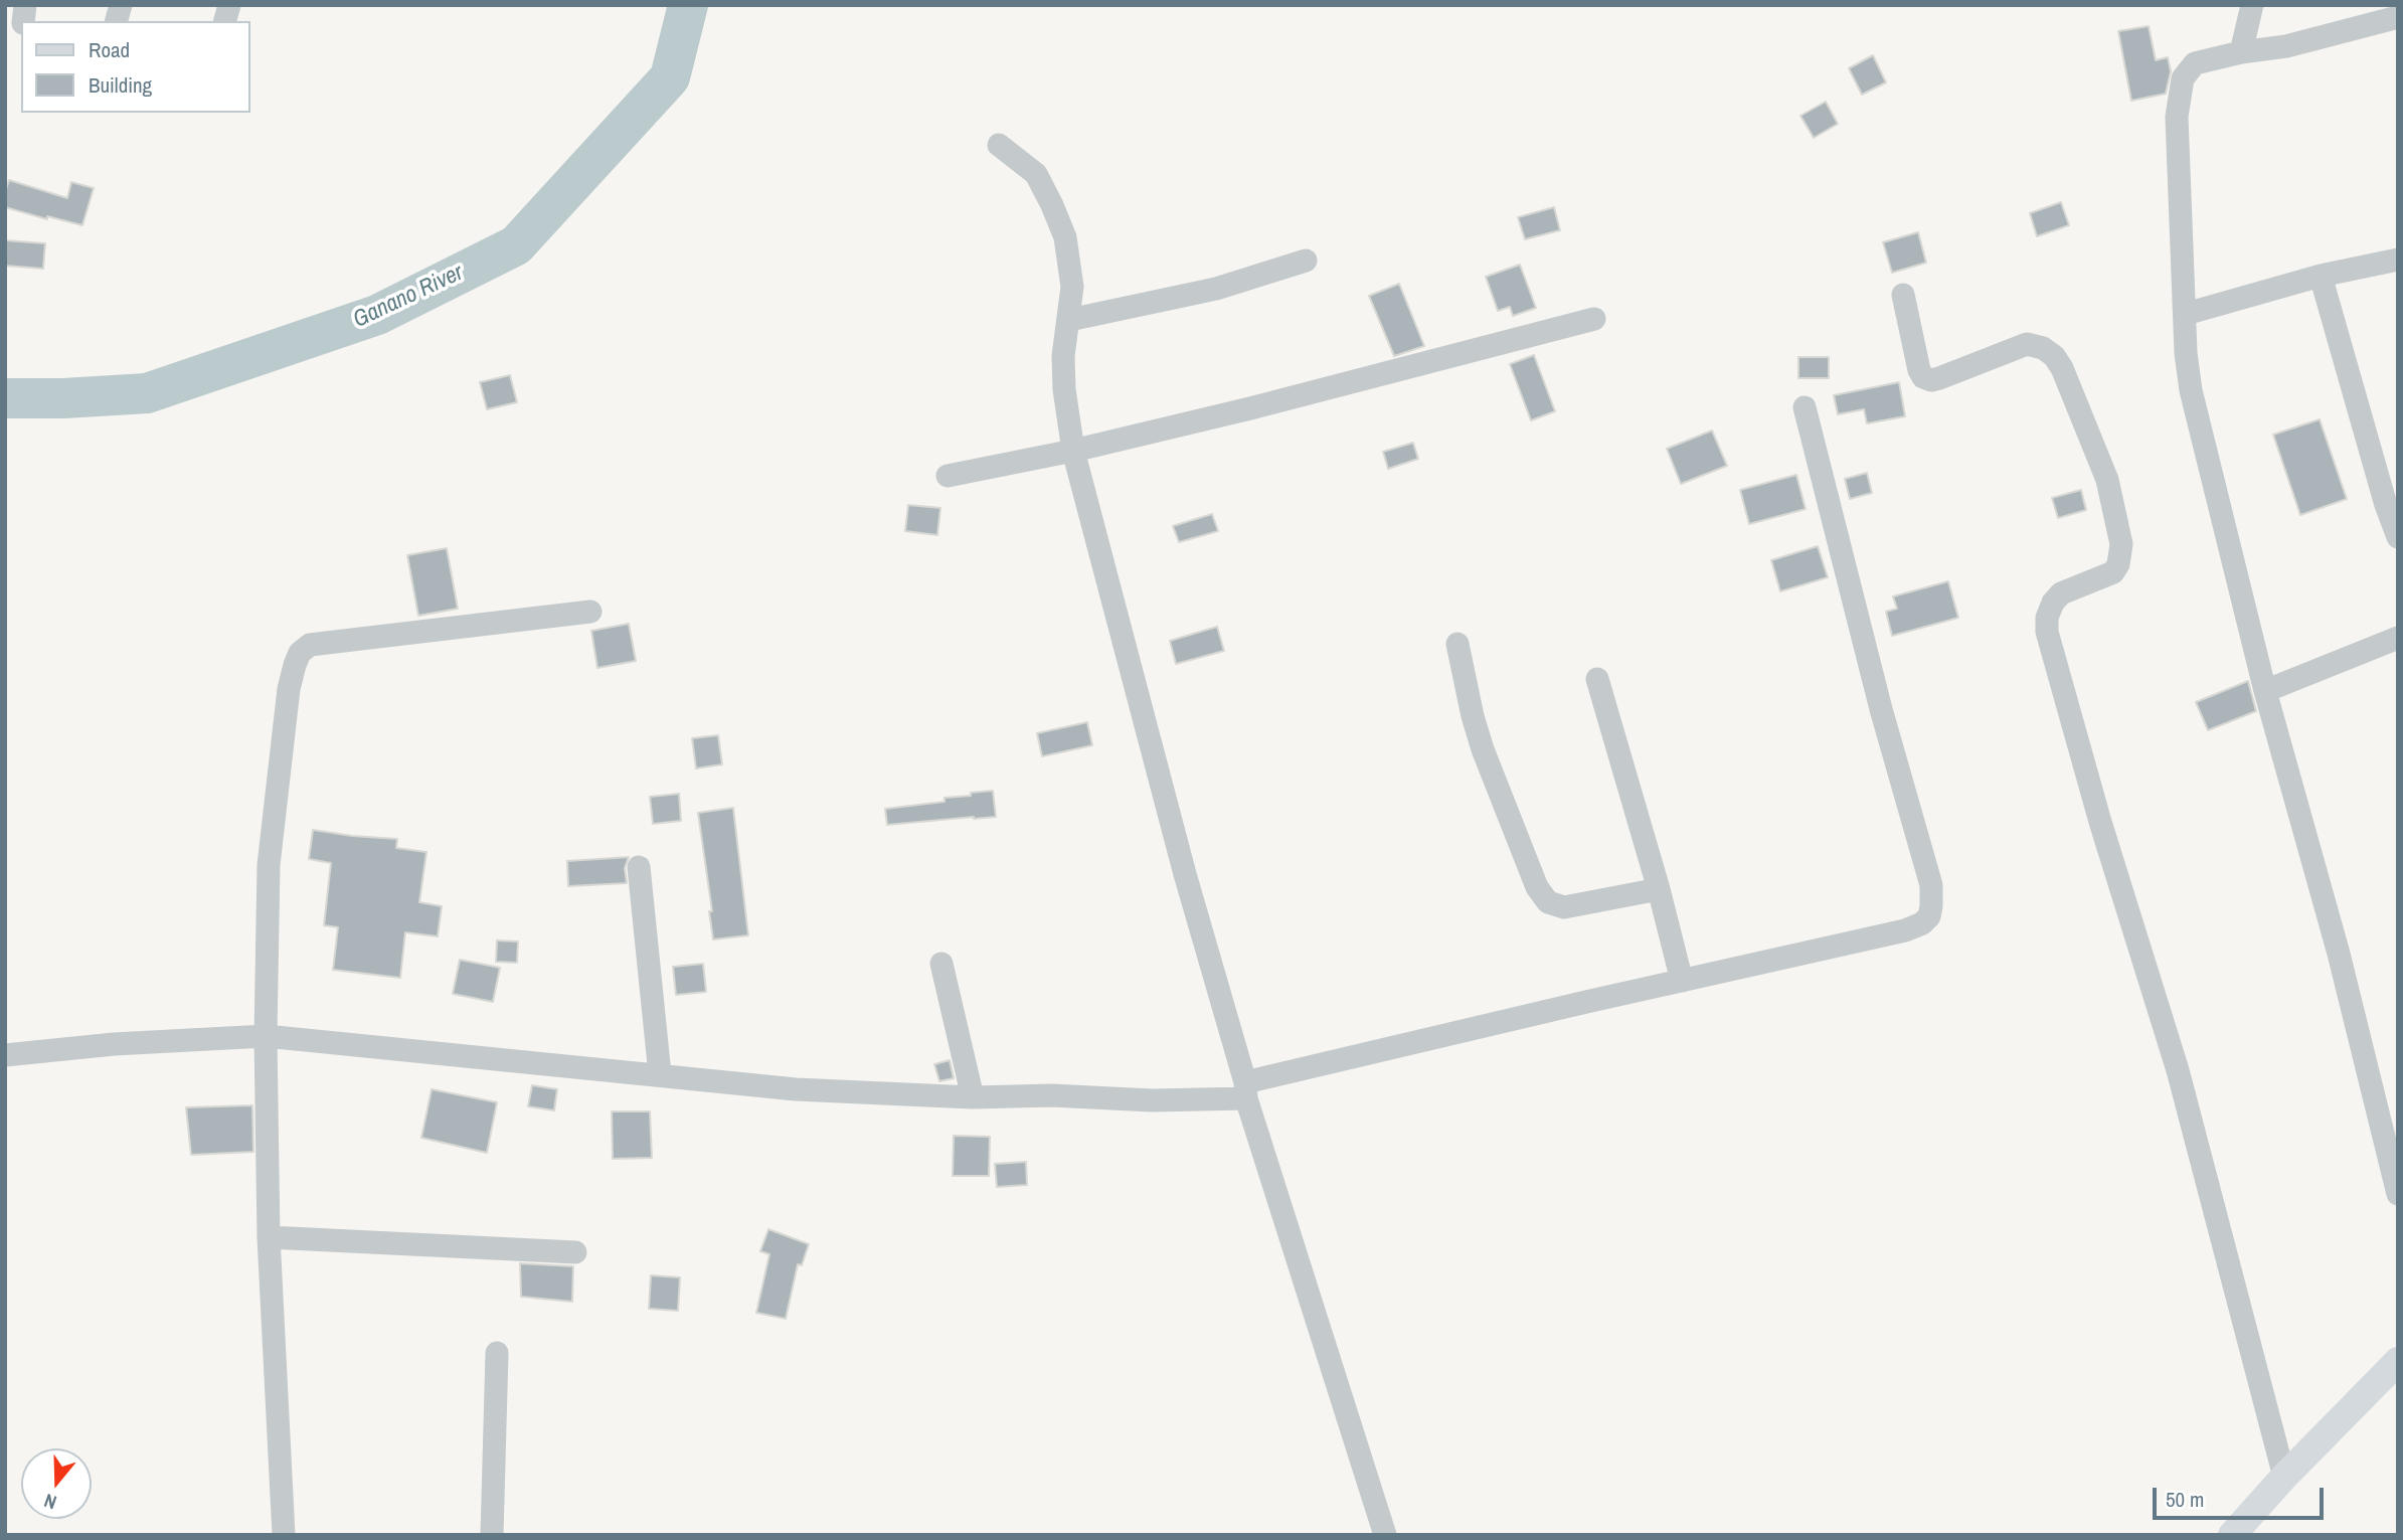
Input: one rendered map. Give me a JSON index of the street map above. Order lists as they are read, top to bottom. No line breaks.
{"water":["Ganano River"],"legend":["Road","Building"],"scale_bar":"50 m","north":"bottom"}
